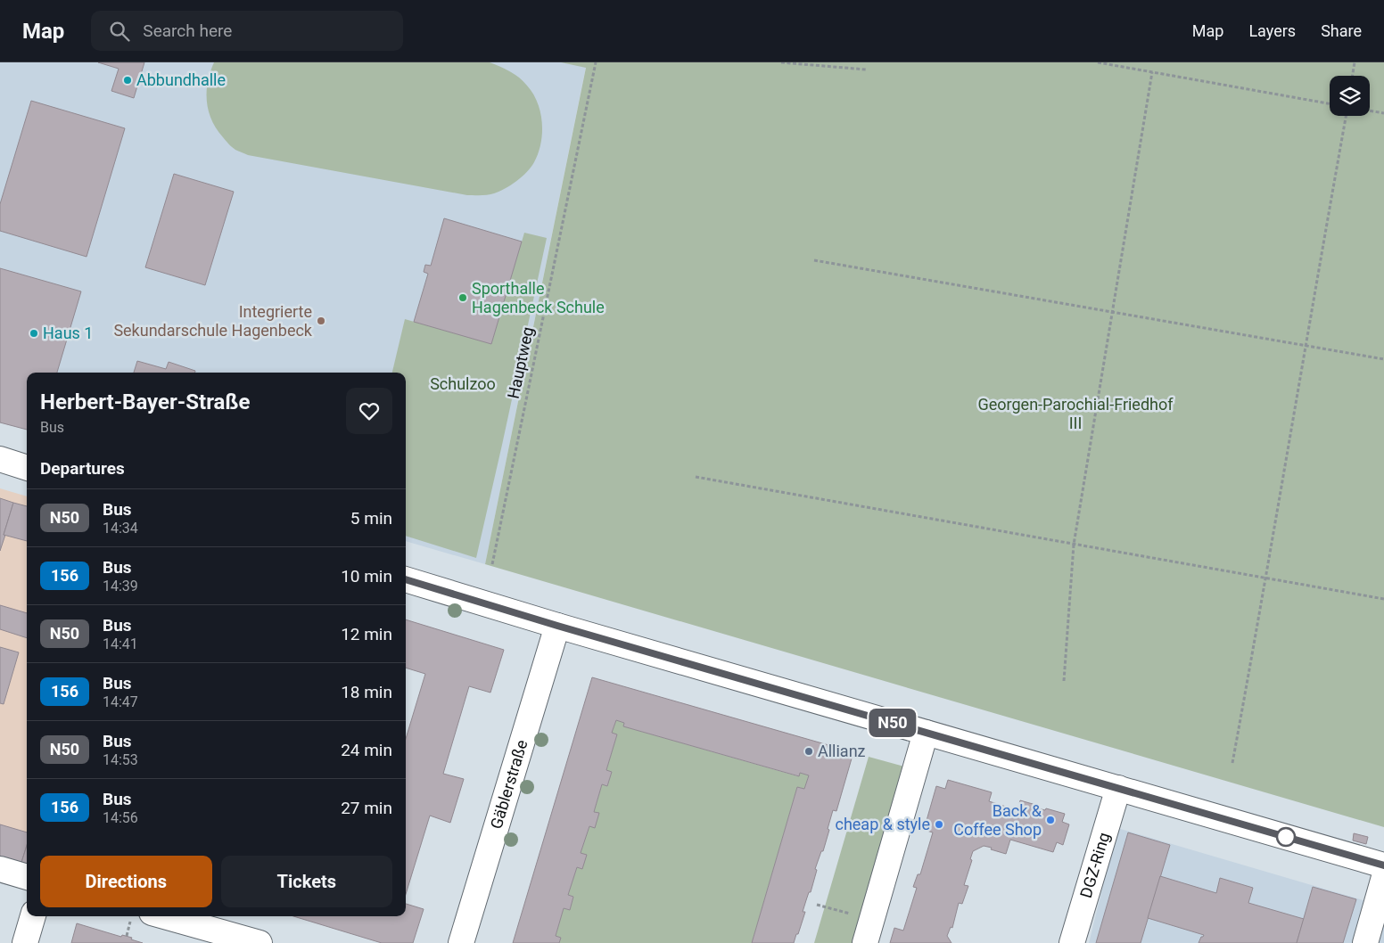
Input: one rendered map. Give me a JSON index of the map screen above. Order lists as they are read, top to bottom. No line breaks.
{"streets":{"street":["Gäblerstraße","DGZ-Ring"],"path":["Hauptweg"]},"parks":["Schulzoo","Georgen-Parochial-Friedhof III"],"places":["Abbundhalle","Sporthalle Hagenbeck Schule","Integrierte Sekundarschule Hagenbeck","Haus 1","Allianz","Back & Coffee Shop","cheap & style"],"lines":["bus line N50"],"page":{"header":"Map","search":"Search here","nav":["Map","Layers","Share"],"on_map":"N50","heading":[["Herbert-Bayer-Straße","Bus"],"Departures"],"list":[{"mark":"N50","name":"Bus","note":"14:34","value":"5 min"},{"mark":"156","name":"Bus","note":"14:39","value":"10 min"},{"mark":"N50","name":"Bus","note":"14:41","value":"12 min"},{"mark":"156","name":"Bus","note":"14:47","value":"18 min"},{"mark":"N50","name":"Bus","note":"14:53","value":"24 min"},{"mark":"156","name":"Bus","note":"14:56","value":"27 min"}],"buttons":["Directions","Tickets"]}}
